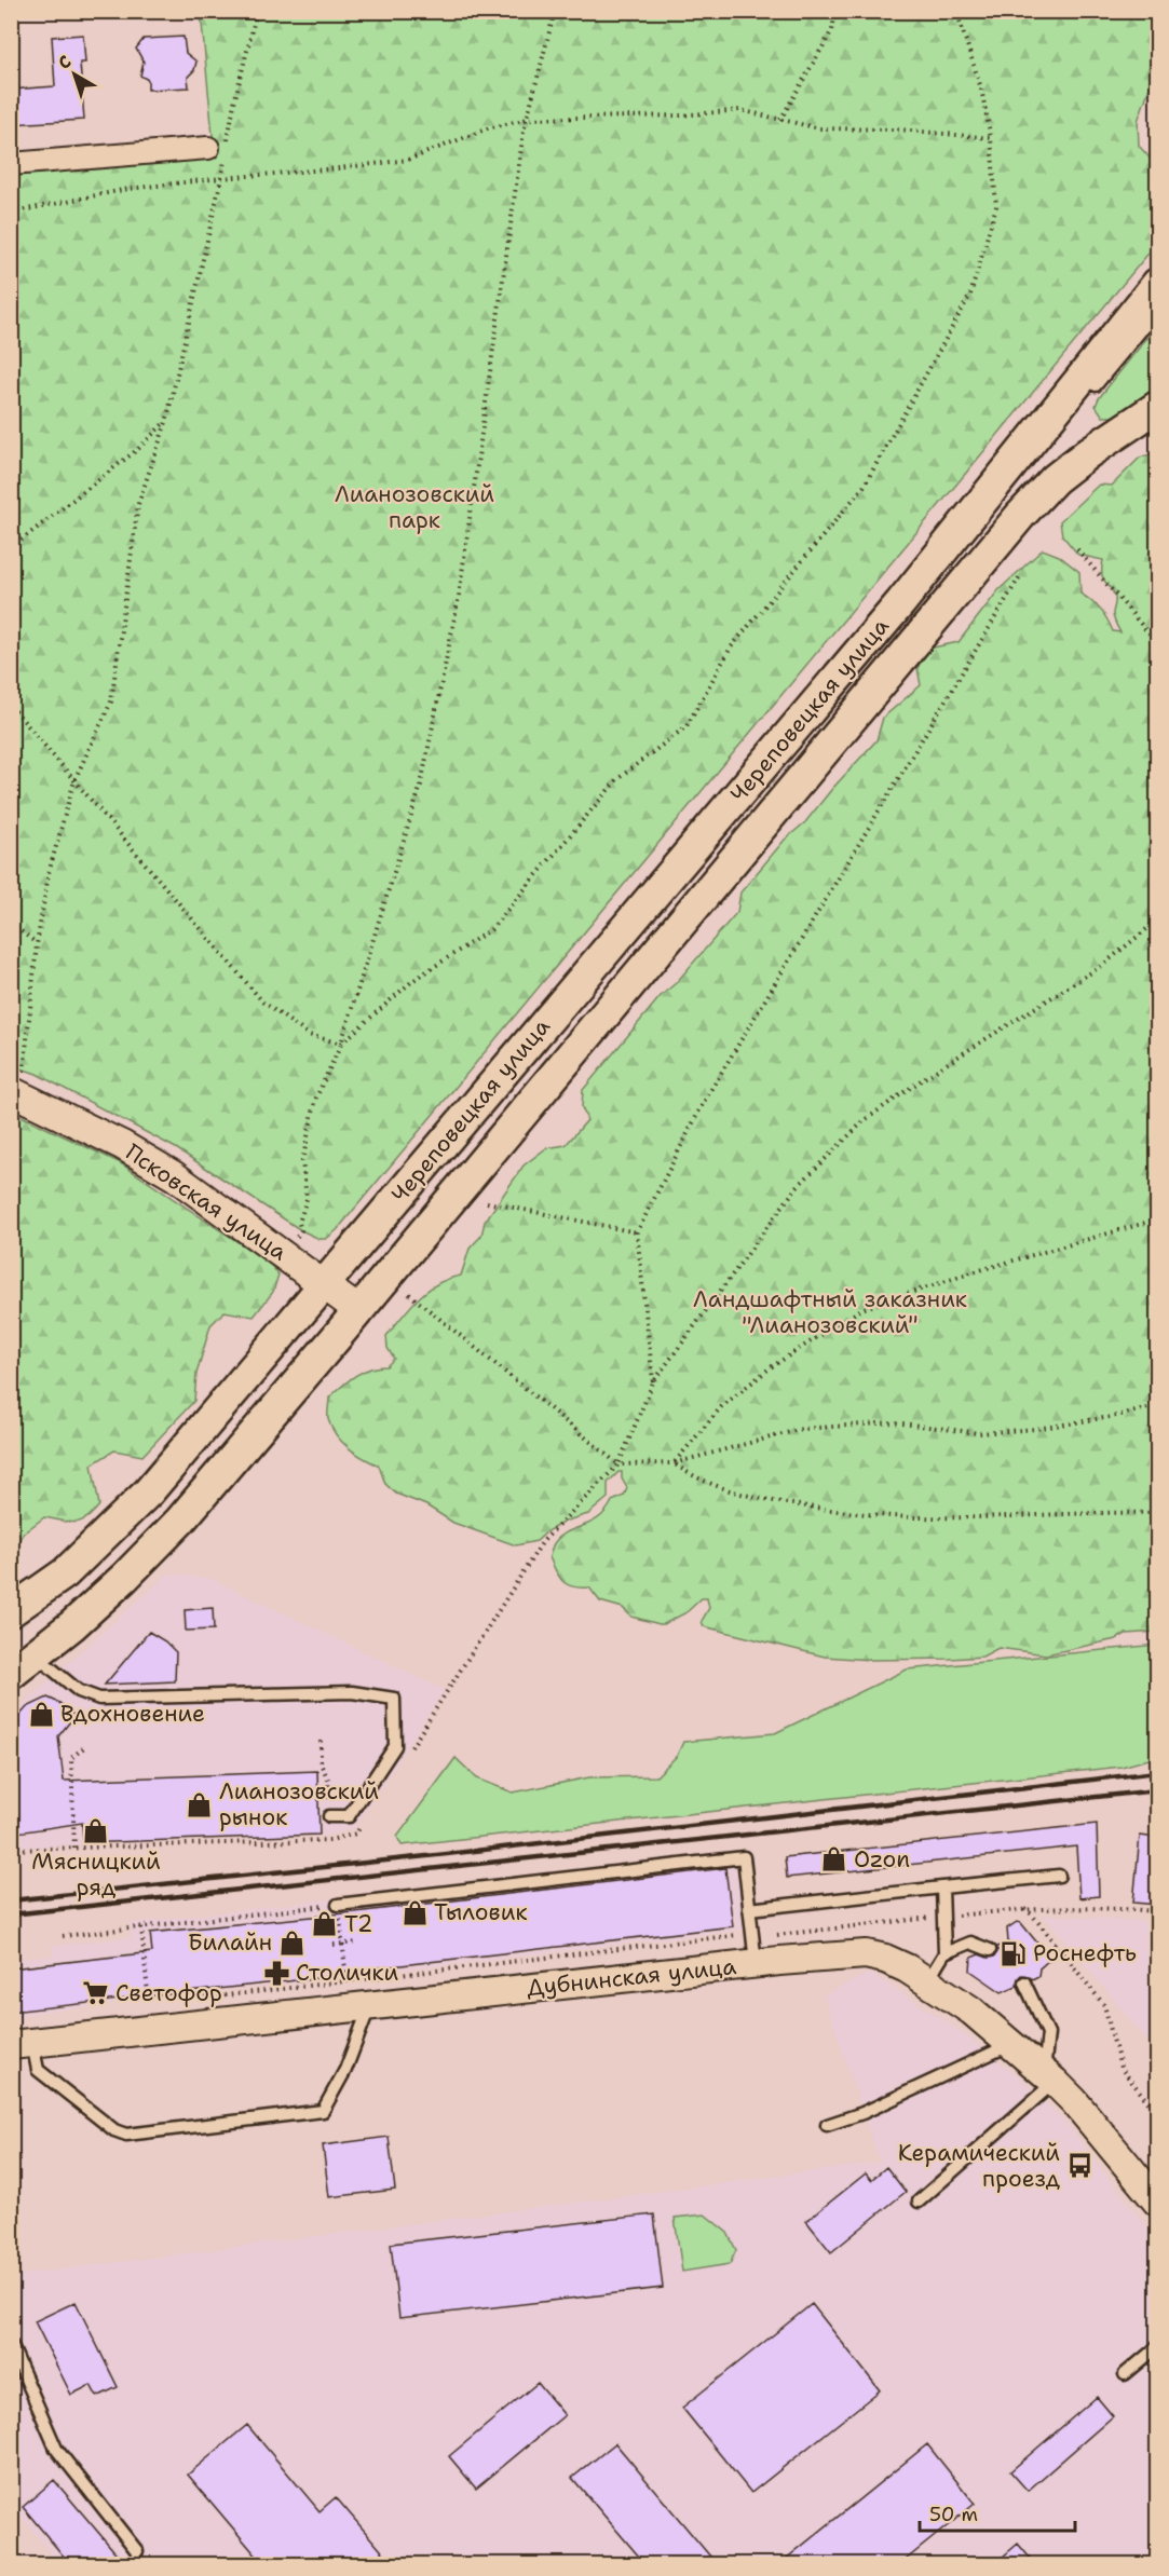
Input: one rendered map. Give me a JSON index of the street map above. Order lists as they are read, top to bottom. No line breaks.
{"streets":{"main road":["Череповецкая улица"],"street":["Псковская улица","Дубнинская улица"]},"crossings":[["Череповецкая улица","Псковская улица"]],"parks":["Лианозовский парк","Ландшафтный заказник \"Лианозовский\""],"places":{"shop":["Вдохновение","Лианозовский рынок","Мясницкий ряд","Ozon","Тыловик","T2","Билайн"],"fuel station":["Роснефть"],"pharmacy":["Столички"],"supermarket":["Светофор"],"bus stop":["Керамический проезд"]},"scale_bar":"50 m","north":"top left"}
